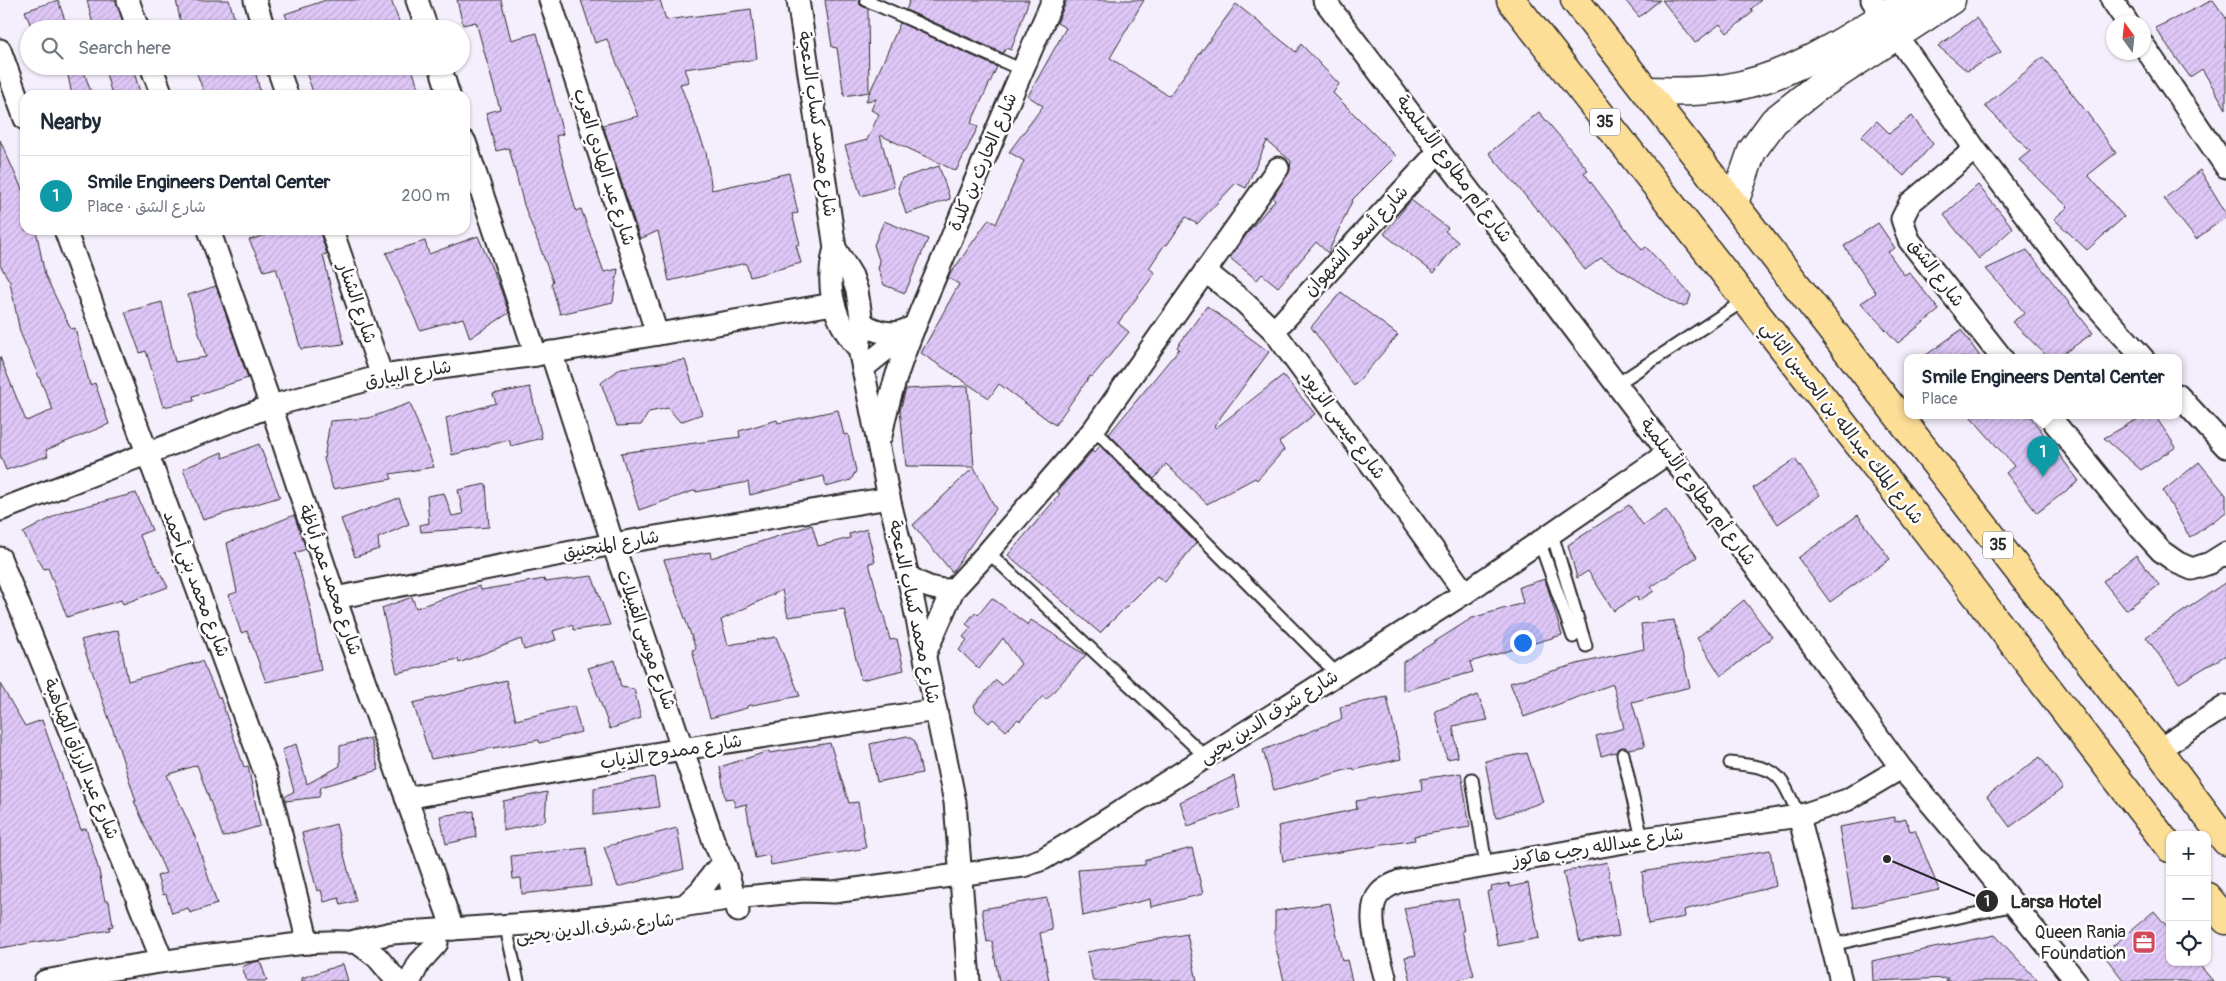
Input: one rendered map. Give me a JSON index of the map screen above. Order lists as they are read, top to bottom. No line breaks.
{"streets":{"highway":["35","شارع الملك عبدالله بن الحسين الثاني"],"street":["شارع محمد كساب الدعجة","شارع الحارث بن كلدة","شارع عبد الهادي العرب","شارع أم مطاوع الأسلمية","شارع أسعد الشهوان","شارع الشق","شارع الشنار","شارع البيارق","شارع عيسى الزيود","شارع المنجنيق","شارع محمد عمر أباظة","شارع محمد بني أحمد","شارع موسى القبيلات","شارع شرف الدين يحيى","شارع ممدوح الذياب","شارع عبد الرزاق الهباهبة","شارع عبدالله رجب هاكوز"]},"crossings":[["شارع محمد كساب الدعجة","شارع الحارث بن كلدة"],["شارع محمد كساب الدعجة","شارع البيارق"],["شارع محمد كساب الدعجة","شارع المنجنيق"],["شارع محمد كساب الدعجة","شارع شرف الدين يحيى"],["شارع محمد كساب الدعجة","شارع ممدوح الذياب"],["شارع عبد الهادي العرب","شارع البيارق"],["شارع أم مطاوع الأسلمية","شارع أسعد الشهوان"],["شارع أم مطاوع الأسلمية","شارع شرف الدين يحيى"],["شارع أم مطاوع الأسلمية","شارع عبدالله رجب هاكوز"],["شارع أسعد الشهوان","شارع عيسى الزيود"],["شارع الشنار","شارع البيارق"],["شارع البيارق","شارع محمد عمر أباظة"],["شارع البيارق","شارع محمد بني أحمد"],["شارع البيارق","شارع موسى القبيلات"],["شارع عيسى الزيود","شارع شرف الدين يحيى"],["شارع المنجنيق","شارع محمد عمر أباظة"],["شارع المنجنيق","شارع موسى القبيلات"],["شارع محمد عمر أباظة","شارع شرف الدين يحيى"],["شارع محمد عمر أباظة","شارع ممدوح الذياب"],["شارع محمد بني أحمد","شارع شرف الدين يحيى"],["شارع موسى القبيلات","شارع شرف الدين يحيى"],["شارع موسى القبيلات","شارع ممدوح الذياب"],["شارع شرف الدين يحيى","شارع عبد الرزاق الهباهبة"]],"places":{"other":["Larsa Hotel"],"office":["Queen Rania Foundation"]},"north":"top","page":{"search":"Search here","heading":"Nearby","list":[{"mark":"1","name":"Smile Engineers Dental Center","note":"Place · شارع الشق","value":"200 m"}],"popup":["Smile Engineers Dental Center","Place"],"pins":"1","map_buttons":["+","−"]}}
